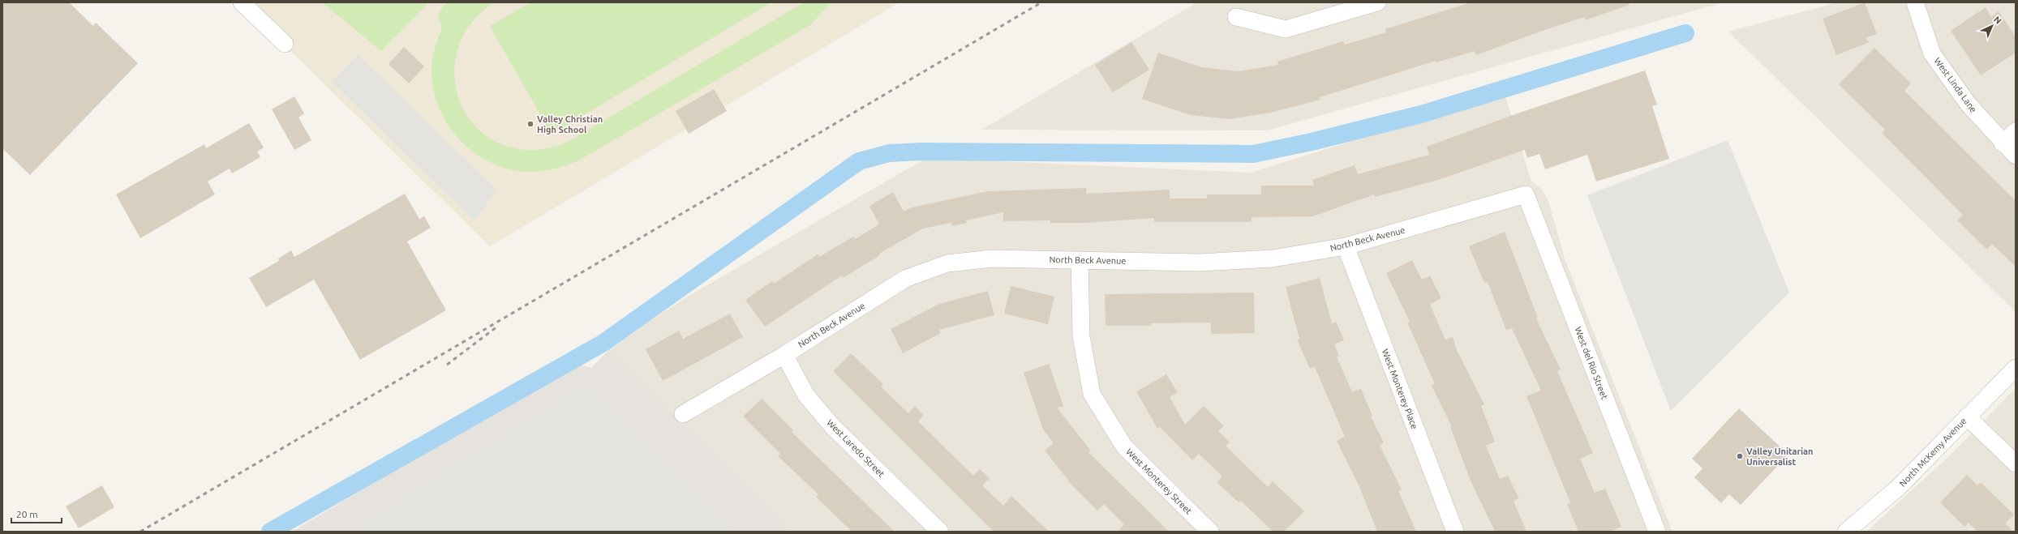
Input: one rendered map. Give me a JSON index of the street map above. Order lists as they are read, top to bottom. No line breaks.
{"streets":{"street":["West Linda Lane","North Beck Avenue","West del Rio Street","West Monterey Place","West Laredo Street","North McKemy Avenue","West Monterey Street"]},"crossings":[["North Beck Avenue","West del Rio Street"],["North Beck Avenue","West Monterey Place"],["North Beck Avenue","West Laredo Street"],["North Beck Avenue","West Monterey Street"]],"places":["Valley Christian High School","Valley Unitarian Universalist"],"scale_bar":"20 m","north":"top right"}
